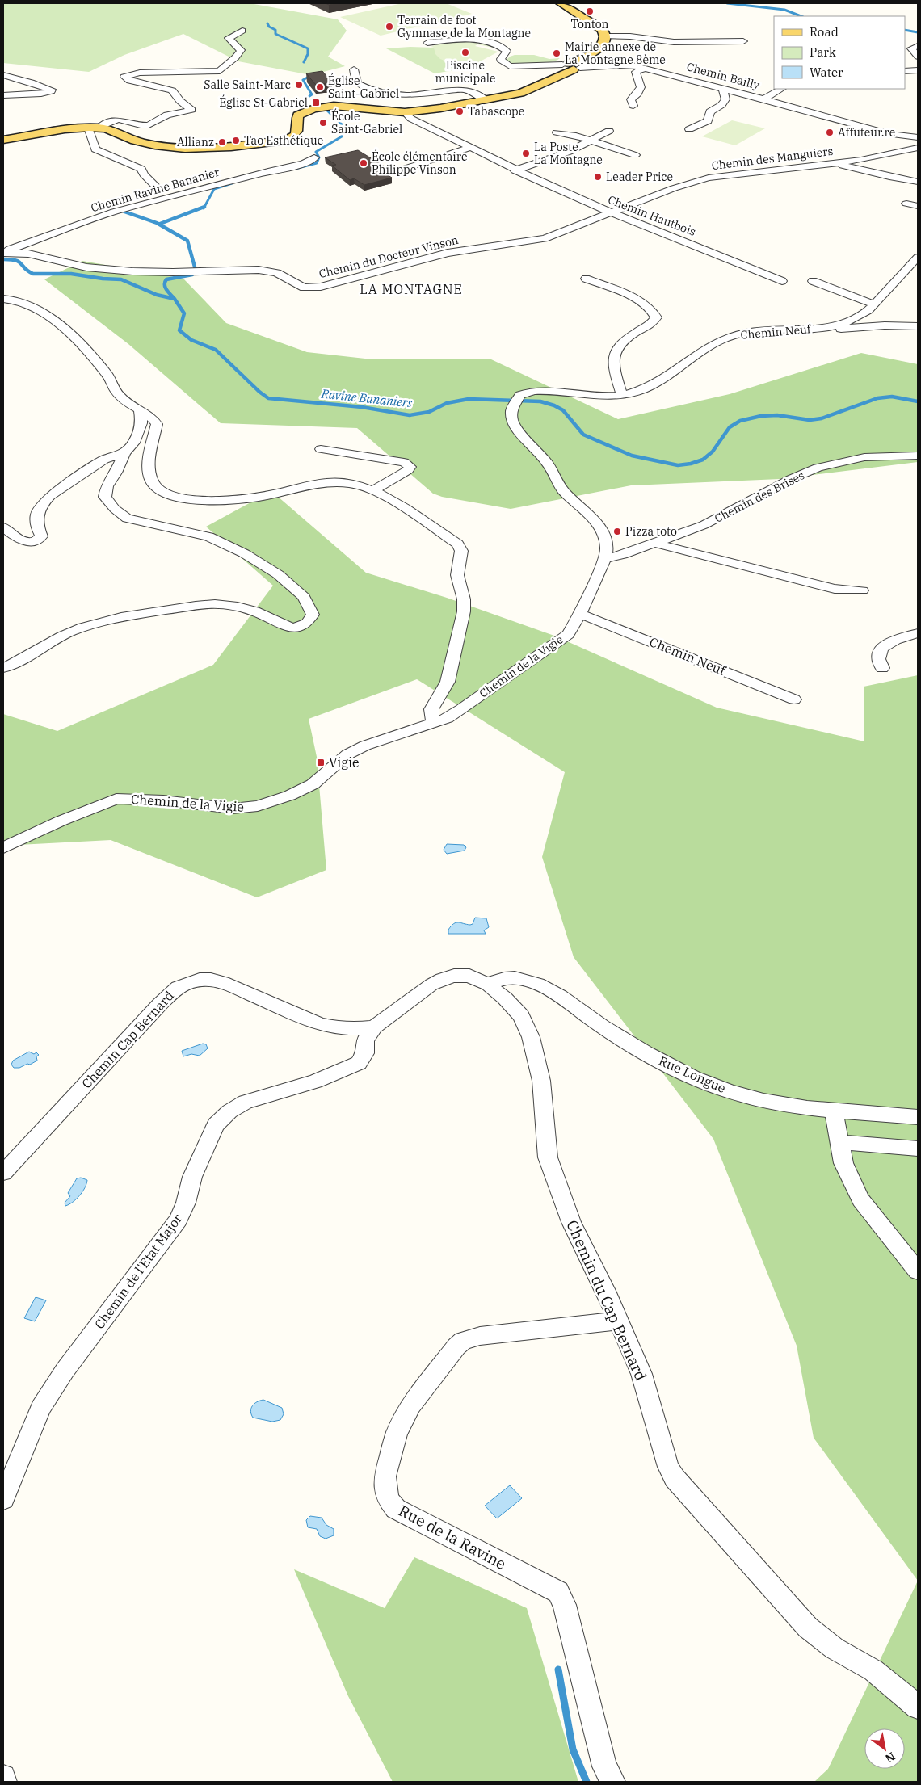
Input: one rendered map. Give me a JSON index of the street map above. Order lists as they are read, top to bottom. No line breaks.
{"streets":{"street":["Chemin Bailly","Chemin des Manguiers","Chemin Ravine Bananier","Chemin Hautbois","Chemin du Docteur Vinson","Chemin Neuf","Chemin des Brises","Chemin de la Vigie","Chemin Cap Bernard","Rue Longue","Chemin de l'Etat Major","Chemin du Cap Bernard","Rue de la Ravine"]},"crossings":[["Chemin des Manguiers","Chemin Hautbois"],["Chemin des Manguiers","Chemin du Docteur Vinson"],["Chemin Ravine Bananier","Chemin du Docteur Vinson"],["Chemin Hautbois","Chemin du Docteur Vinson"],["Chemin Neuf","Chemin de la Vigie"],["Chemin des Brises","Chemin de la Vigie"],["Chemin Cap Bernard","Chemin de l'Etat Major"],["Rue Longue","Chemin du Cap Bernard"],["Chemin de l'Etat Major","Chemin du Cap Bernard"],["Chemin du Cap Bernard","Rue de la Ravine"]],"districts":["LA MONTAGNE"],"water":["Ravine Bananiers"],"places":{"other":["Tonton","Terrain de foot Gymnase de la Montagne","Piscine municipale","Mairie annexe de La Montagne 8ème","Salle Saint-Marc","Église Saint-Gabriel","Tabascope","École Saint-Gabriel","Affuteur.re","Tao Esthétique","Allianz","La Poste La Montagne","École élémentaire Philippe Vinson","Leader Price","Pizza toto"],"transit":["Église St-Gabriel","Vigie"]},"legend":["Road","Park","Water"],"north":"bottom right"}
